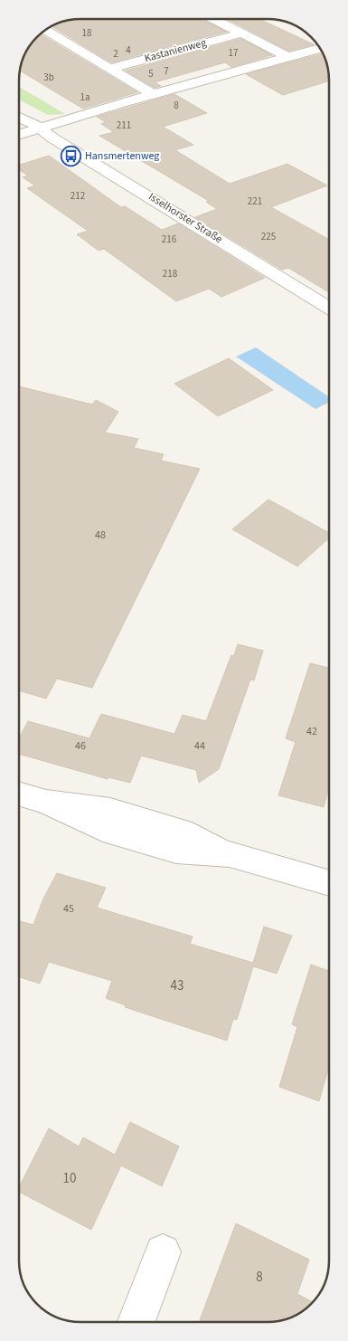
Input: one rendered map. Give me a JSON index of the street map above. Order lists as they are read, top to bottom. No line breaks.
{"streets":{"street":["Kastanienweg","Isselhorster Straße"]},"places":{"bus stop":["Hansmertenweg"]},"house_numbers":["18","4","17","2","7","5","3b","1a","8","211","212","221","225","216","218","48","42","46","44","45","43","10","8"]}
